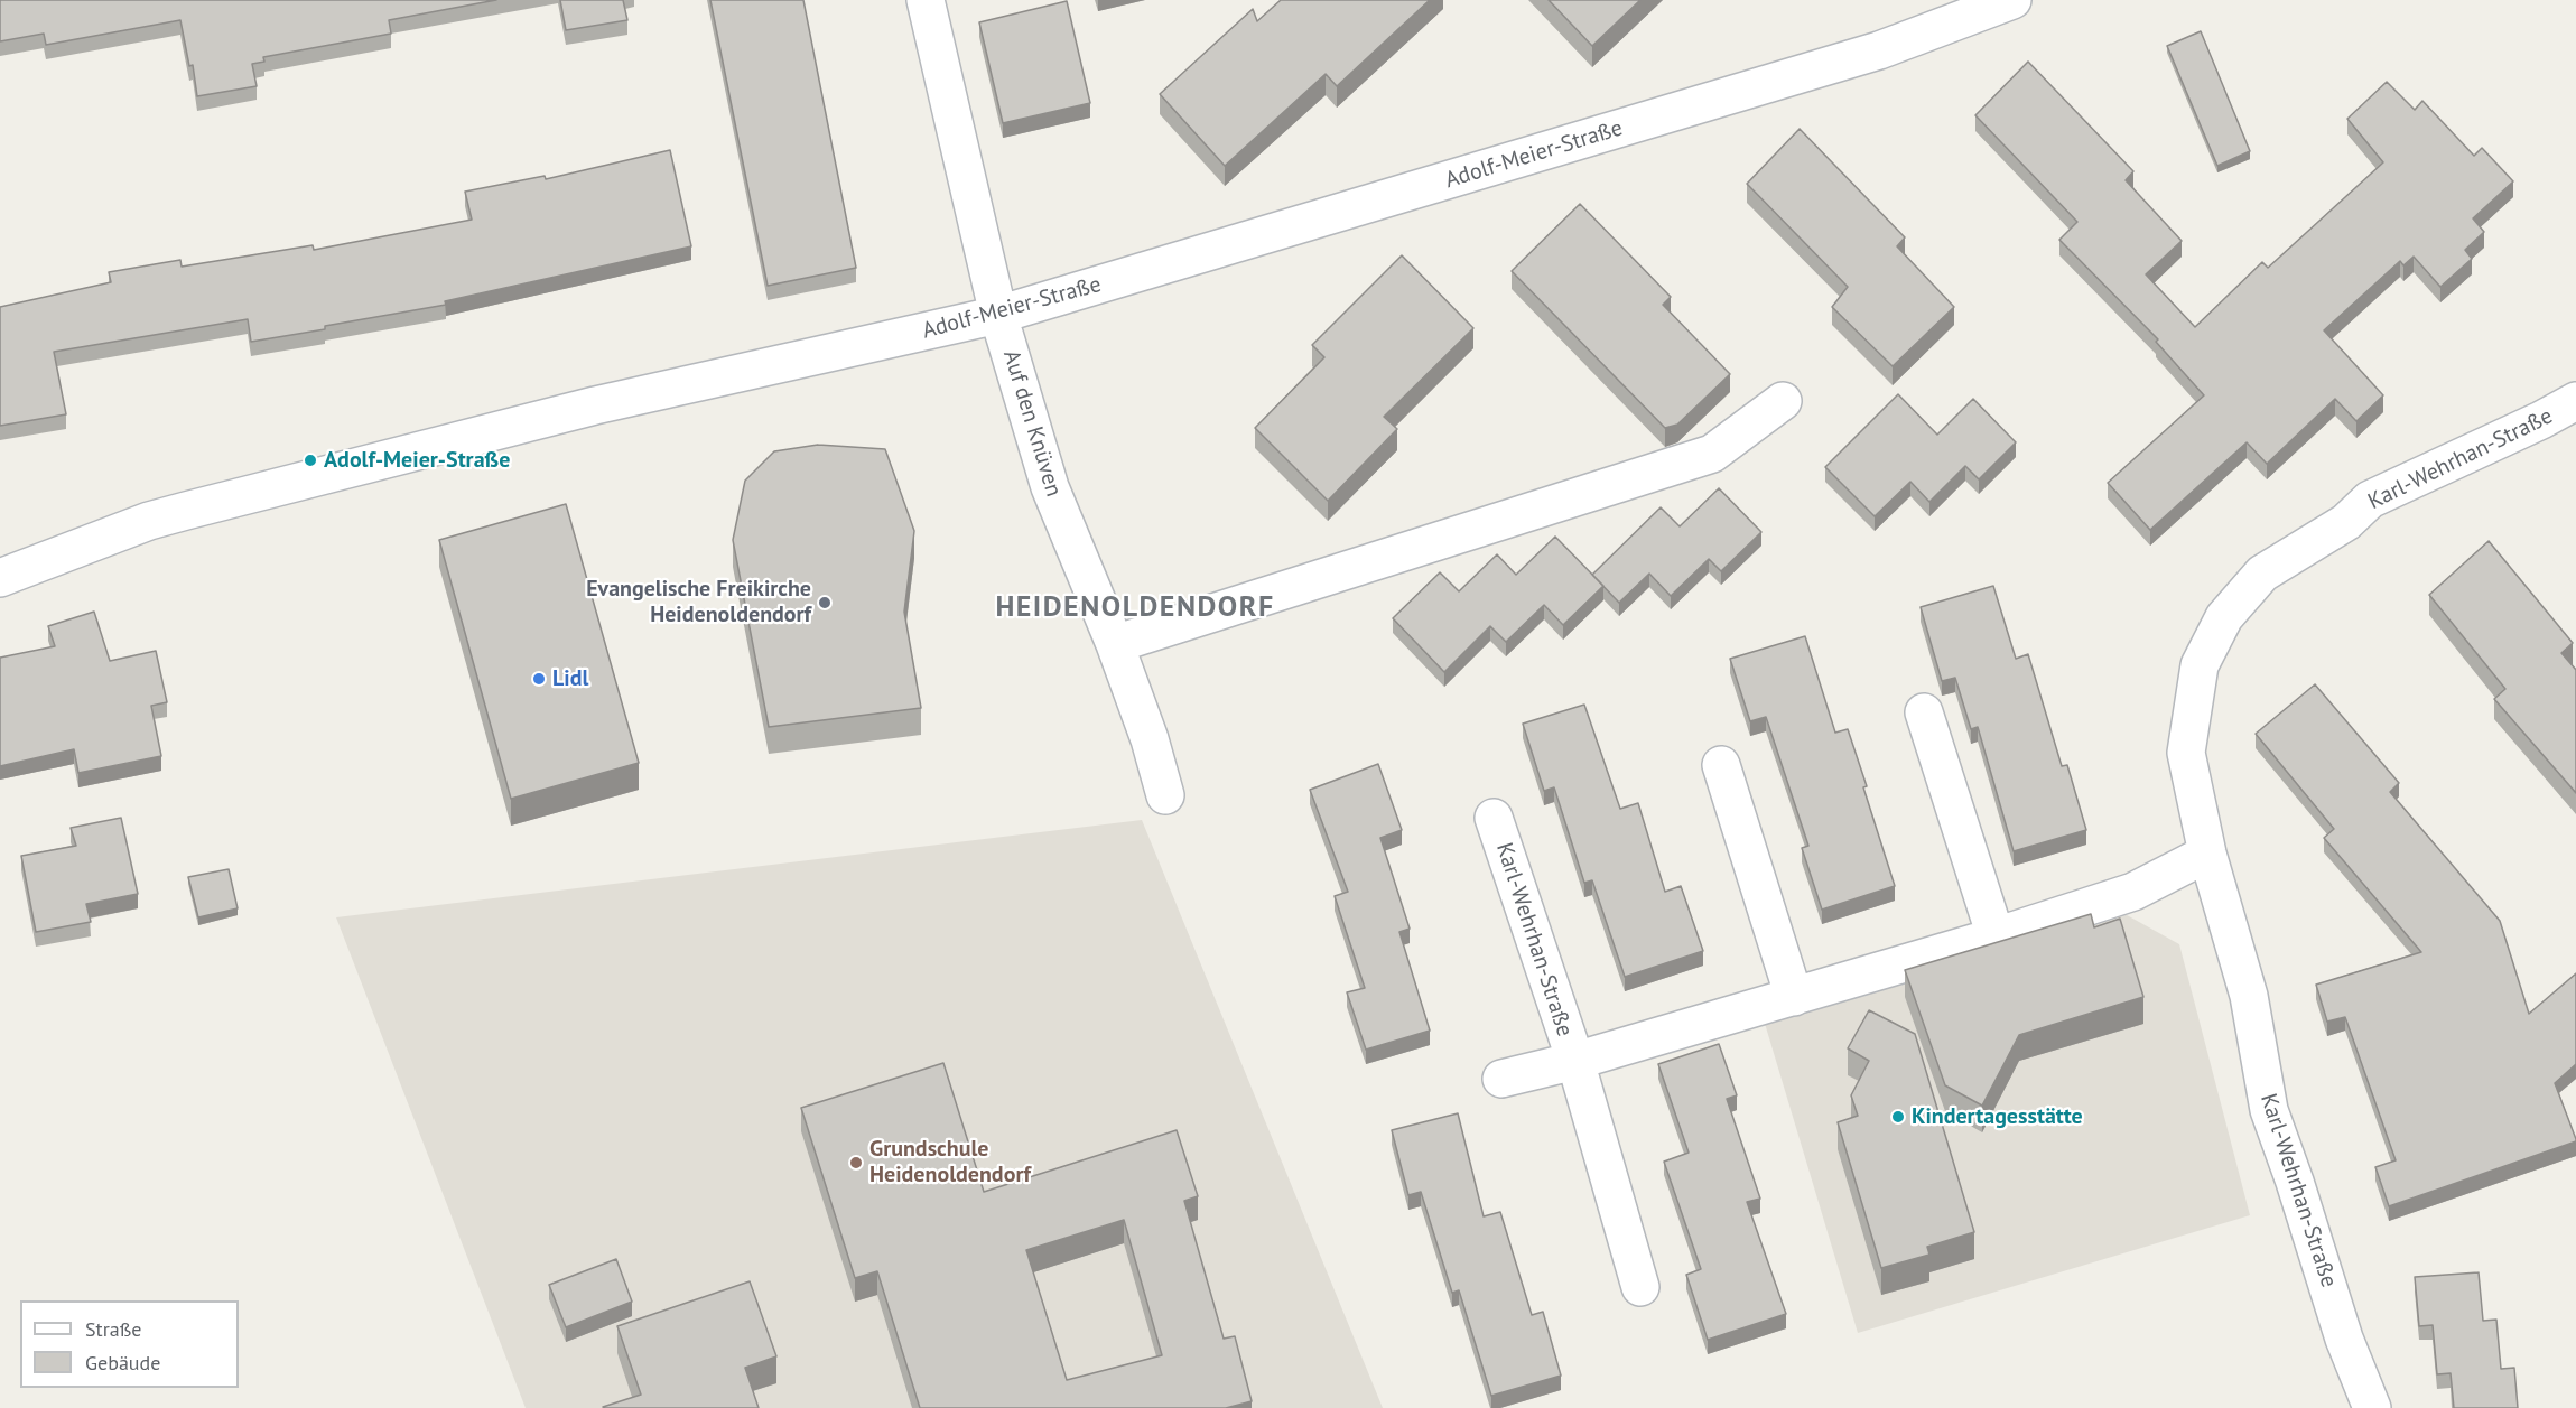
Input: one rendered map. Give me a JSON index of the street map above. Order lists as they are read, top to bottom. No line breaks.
{"streets":{"street":["Adolf-Meier-Straße","Auf den Knüven","Karl-Wehrhan-Straße"]},"crossings":[["Adolf-Meier-Straße","Auf den Knüven"]],"districts":["HEIDENOLDENDORF"],"places":["Adolf-Meier-Straße","Evangelische Freikirche Heidenoldendorf","Lidl","Kindertagesstätte","Grundschule Heidenoldendorf"],"legend":["Straße","Gebäude"]}
